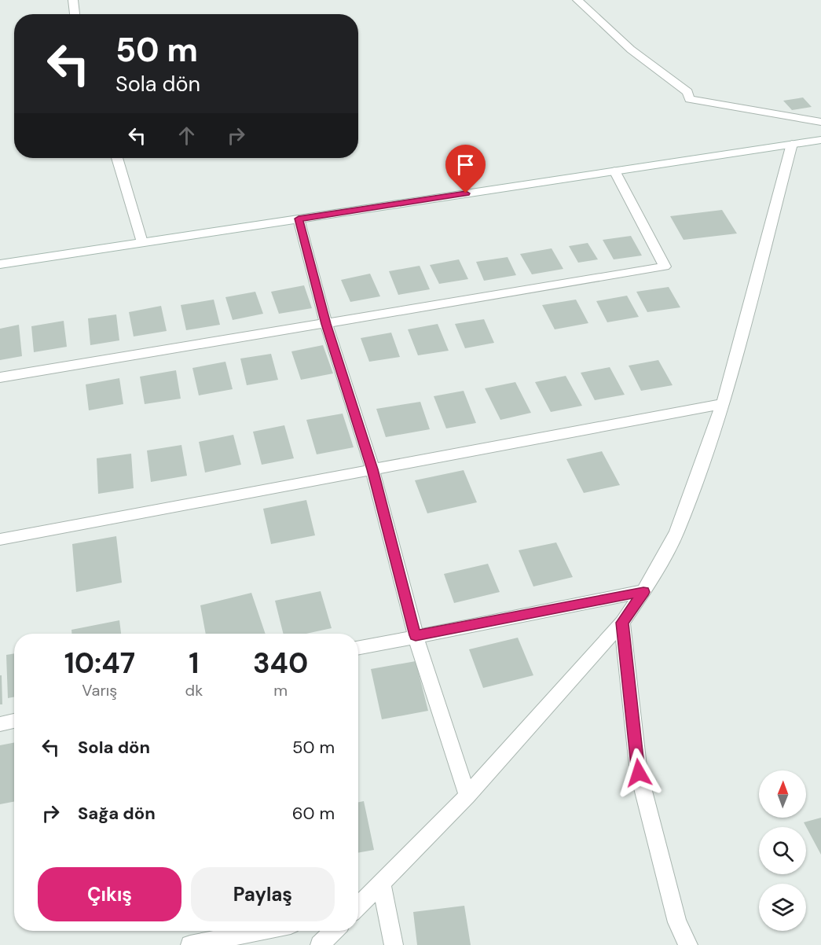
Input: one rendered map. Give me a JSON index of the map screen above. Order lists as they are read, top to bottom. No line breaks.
{"north":"top","page":{"turn":["50 m","Sola dön"],"eta":["10:47","Varış","1","dk","340","m"],"list":[{"name":"Sola dön","value":"50 m"},{"name":"Sağa dön","value":"60 m"}],"buttons":["Çıkış","Paylaş"]}}
